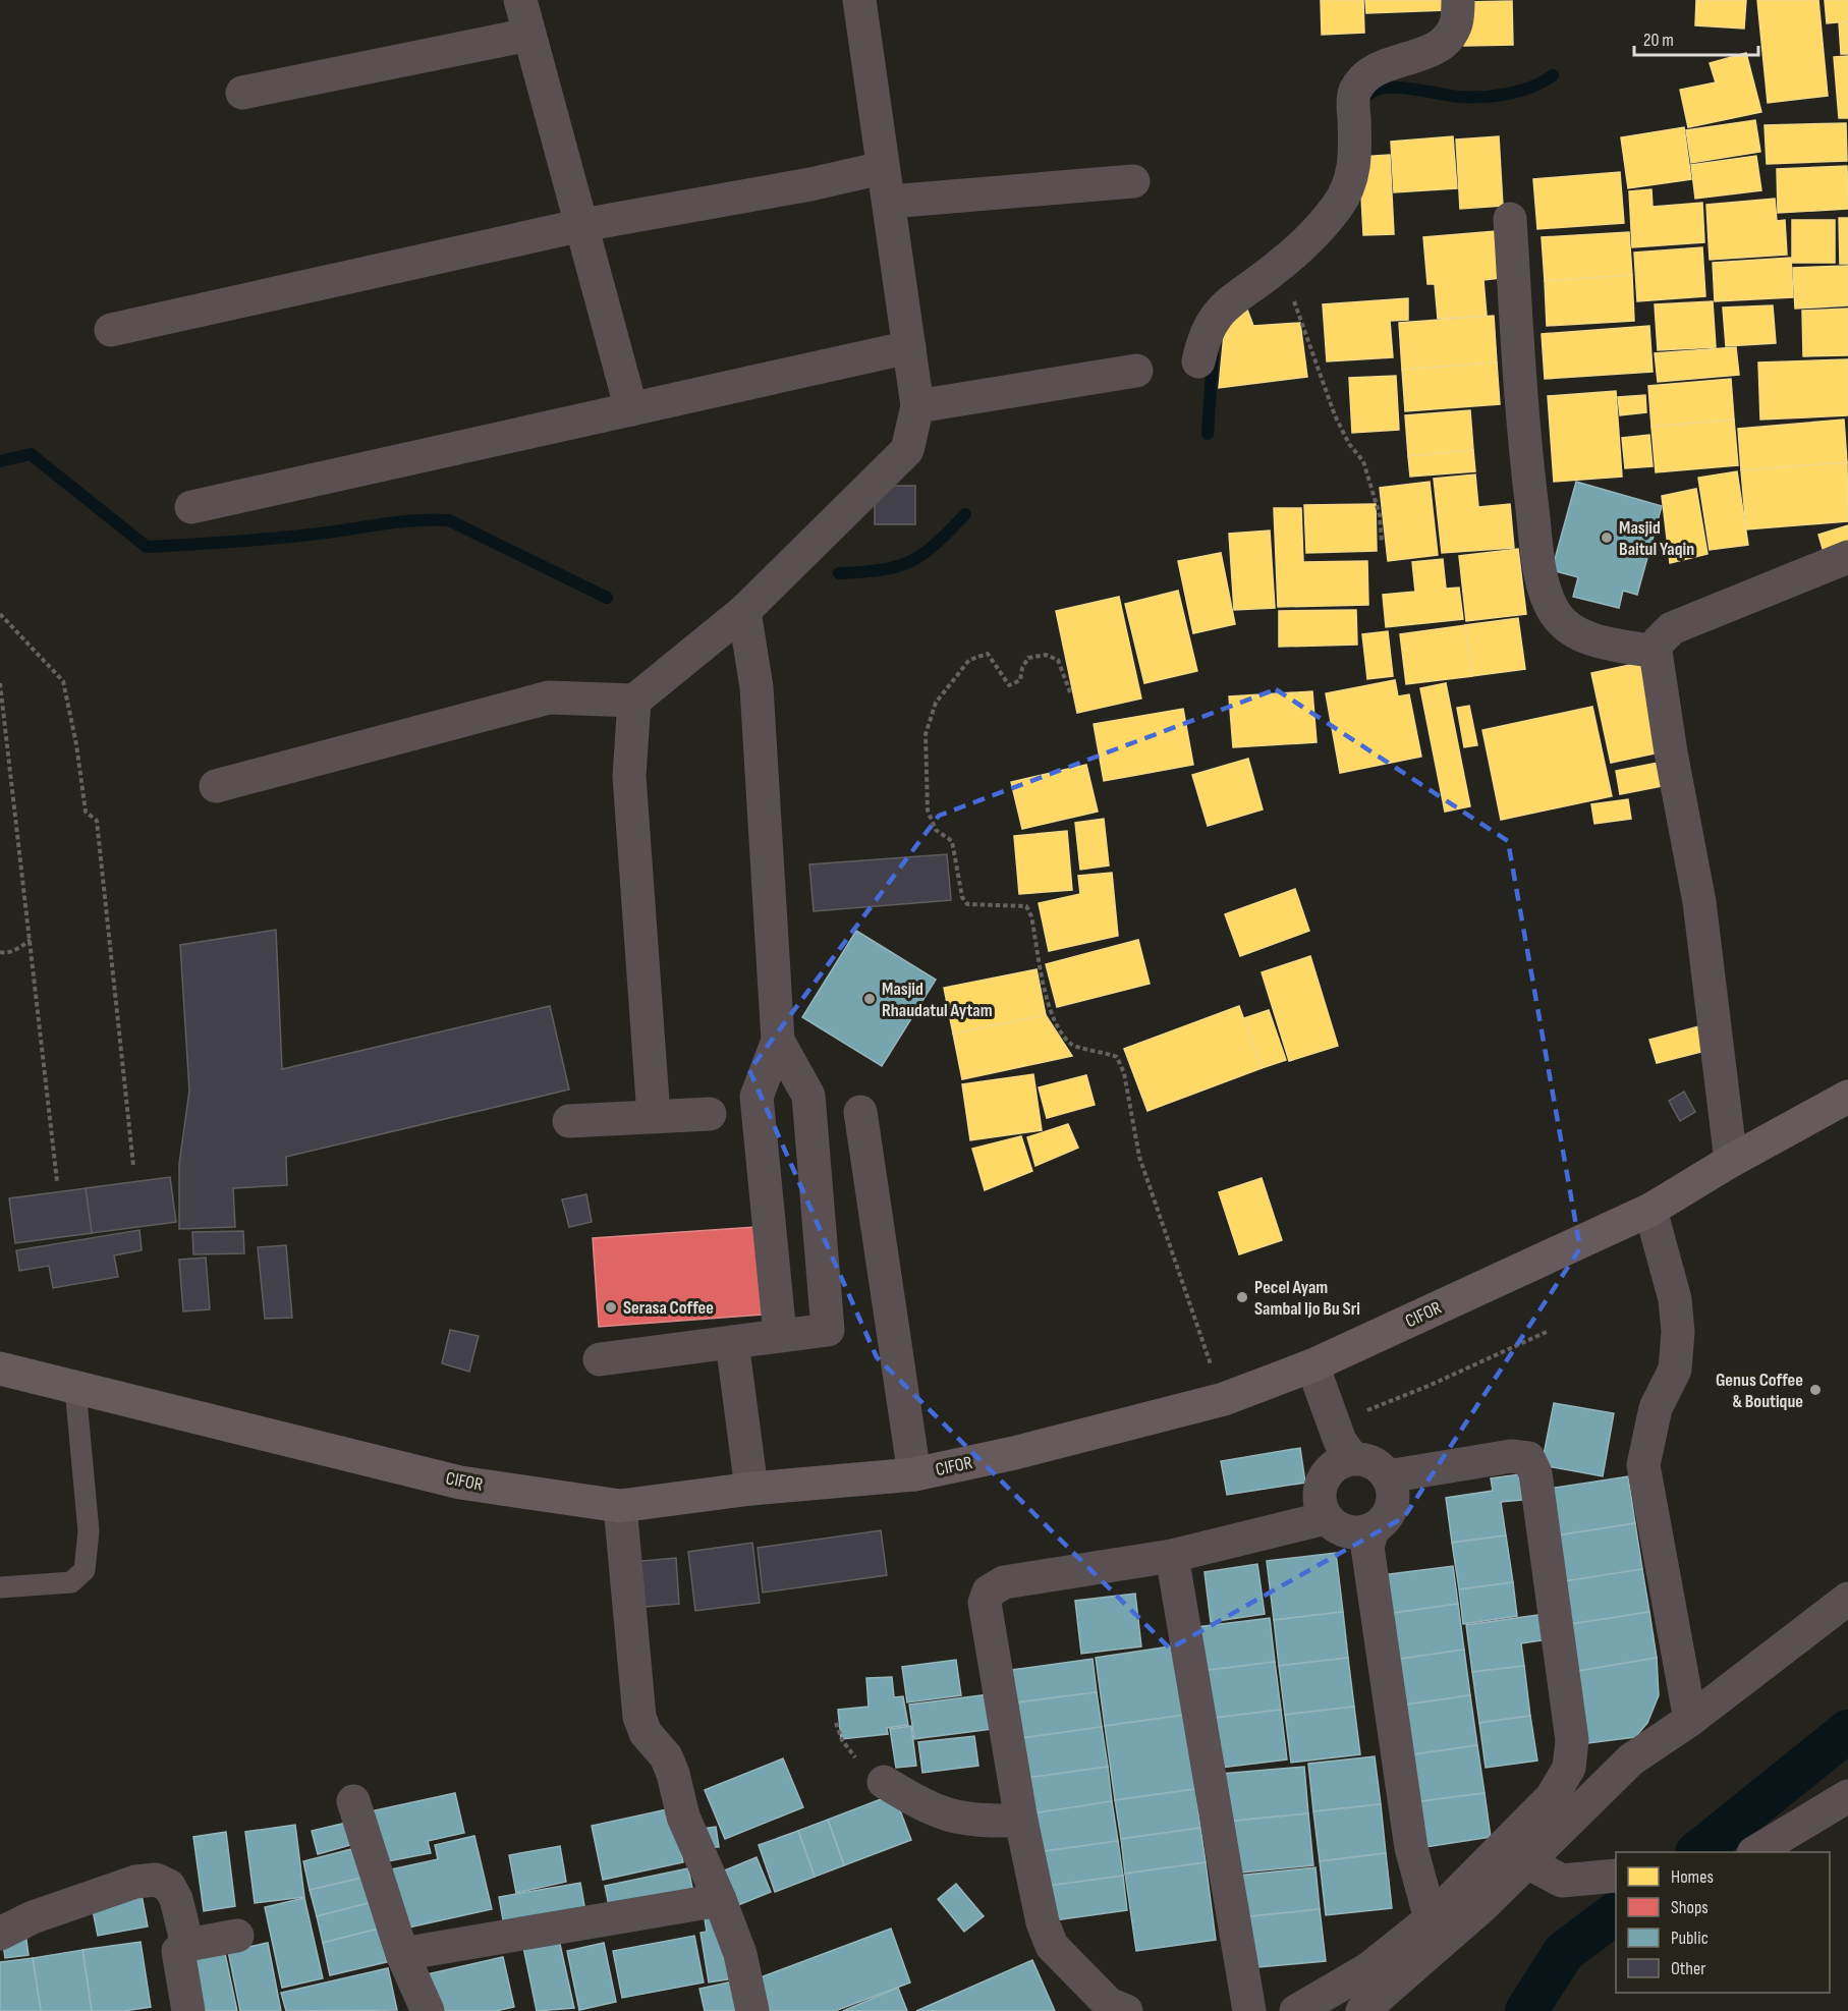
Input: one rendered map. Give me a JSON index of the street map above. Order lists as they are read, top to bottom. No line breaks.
{"streets":{"street":["CIFOR"]},"places":["Masjid Baitul Yaqin","Masjid Rhaudatul Aytam","Pecel Ayam Sambal Ijo Bu Sri","Serasa Coffee","Genus Coffee & Boutique"],"legend":["Homes","Shops","Public","Other"],"scale_bar":"20 m"}
